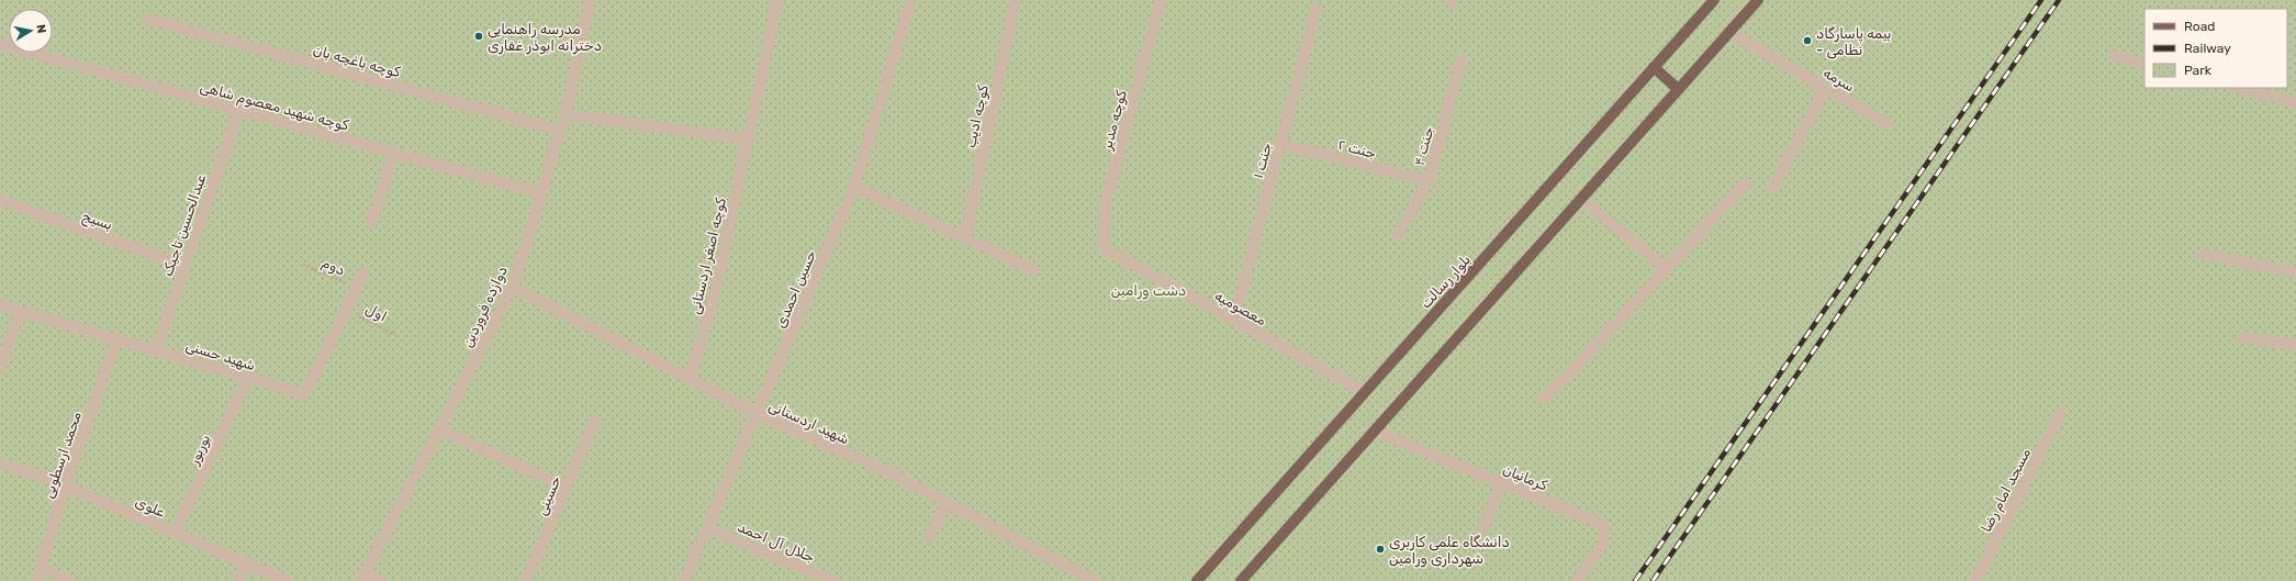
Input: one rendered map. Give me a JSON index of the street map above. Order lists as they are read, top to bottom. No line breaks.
{"streets":{"main road":["بلوار رسالت"],"street":["کوچه باغچه بان","سرمه","کوچه شهید معصوم شاهی","کوچه ادیب","کوچه مدیر","جنت ۴","جنت ۲","جنت ۱","بسیج","عبدالحسین تاجیک","کوچه اصغر اردستانی","حسین احمدی","دوازده فروردین","معصومیه","شهید حسنی","شهید اردستانی","بوربور","محمد ارسطویی","کرمانیان","مسجد امام رضا","حسینی","علوی","جلال آل احمد"],"path":["دوم","اول"]},"crossings":[["کوچه باغچه بان","دوازده فروردین"],["کوچه شهید معصوم شاهی","عبدالحسین تاجیک"],["کوچه شهید معصوم شاهی","دوازده فروردین"],["کوچه مدیر","معصومیه"],["جنت ۴","جنت ۲"],["جنت ۲","جنت ۱"],["جنت ۱","معصومیه"],["بسیج","عبدالحسین تاجیک"],["عبدالحسین تاجیک","شهید حسنی"],["کوچه اصغر اردستانی","شهید اردستانی"],["دوم","شهید حسنی"],["بلوار رسالت","معصومیه"],["حسین احمدی","شهید اردستانی"],["حسین احمدی","جلال آل احمد"],["دوازده فروردین","شهید اردستانی"],["اول","شهید حسنی"],["شهید حسنی","بوربور"],["شهید حسنی","محمد ارسطویی"],["بوربور","علوی"],["محمد ارسطویی","علوی"]],"parks":["دشت ورامین"],"places":["مدرسه راهنمایی دخترانه ابوذر غفاری","بیمه پاسارگاد - نظامی","دانشگاه علمی کاربری شهرداری ورامین"],"legend":["Road","Railway","Park"],"north":"right"}
